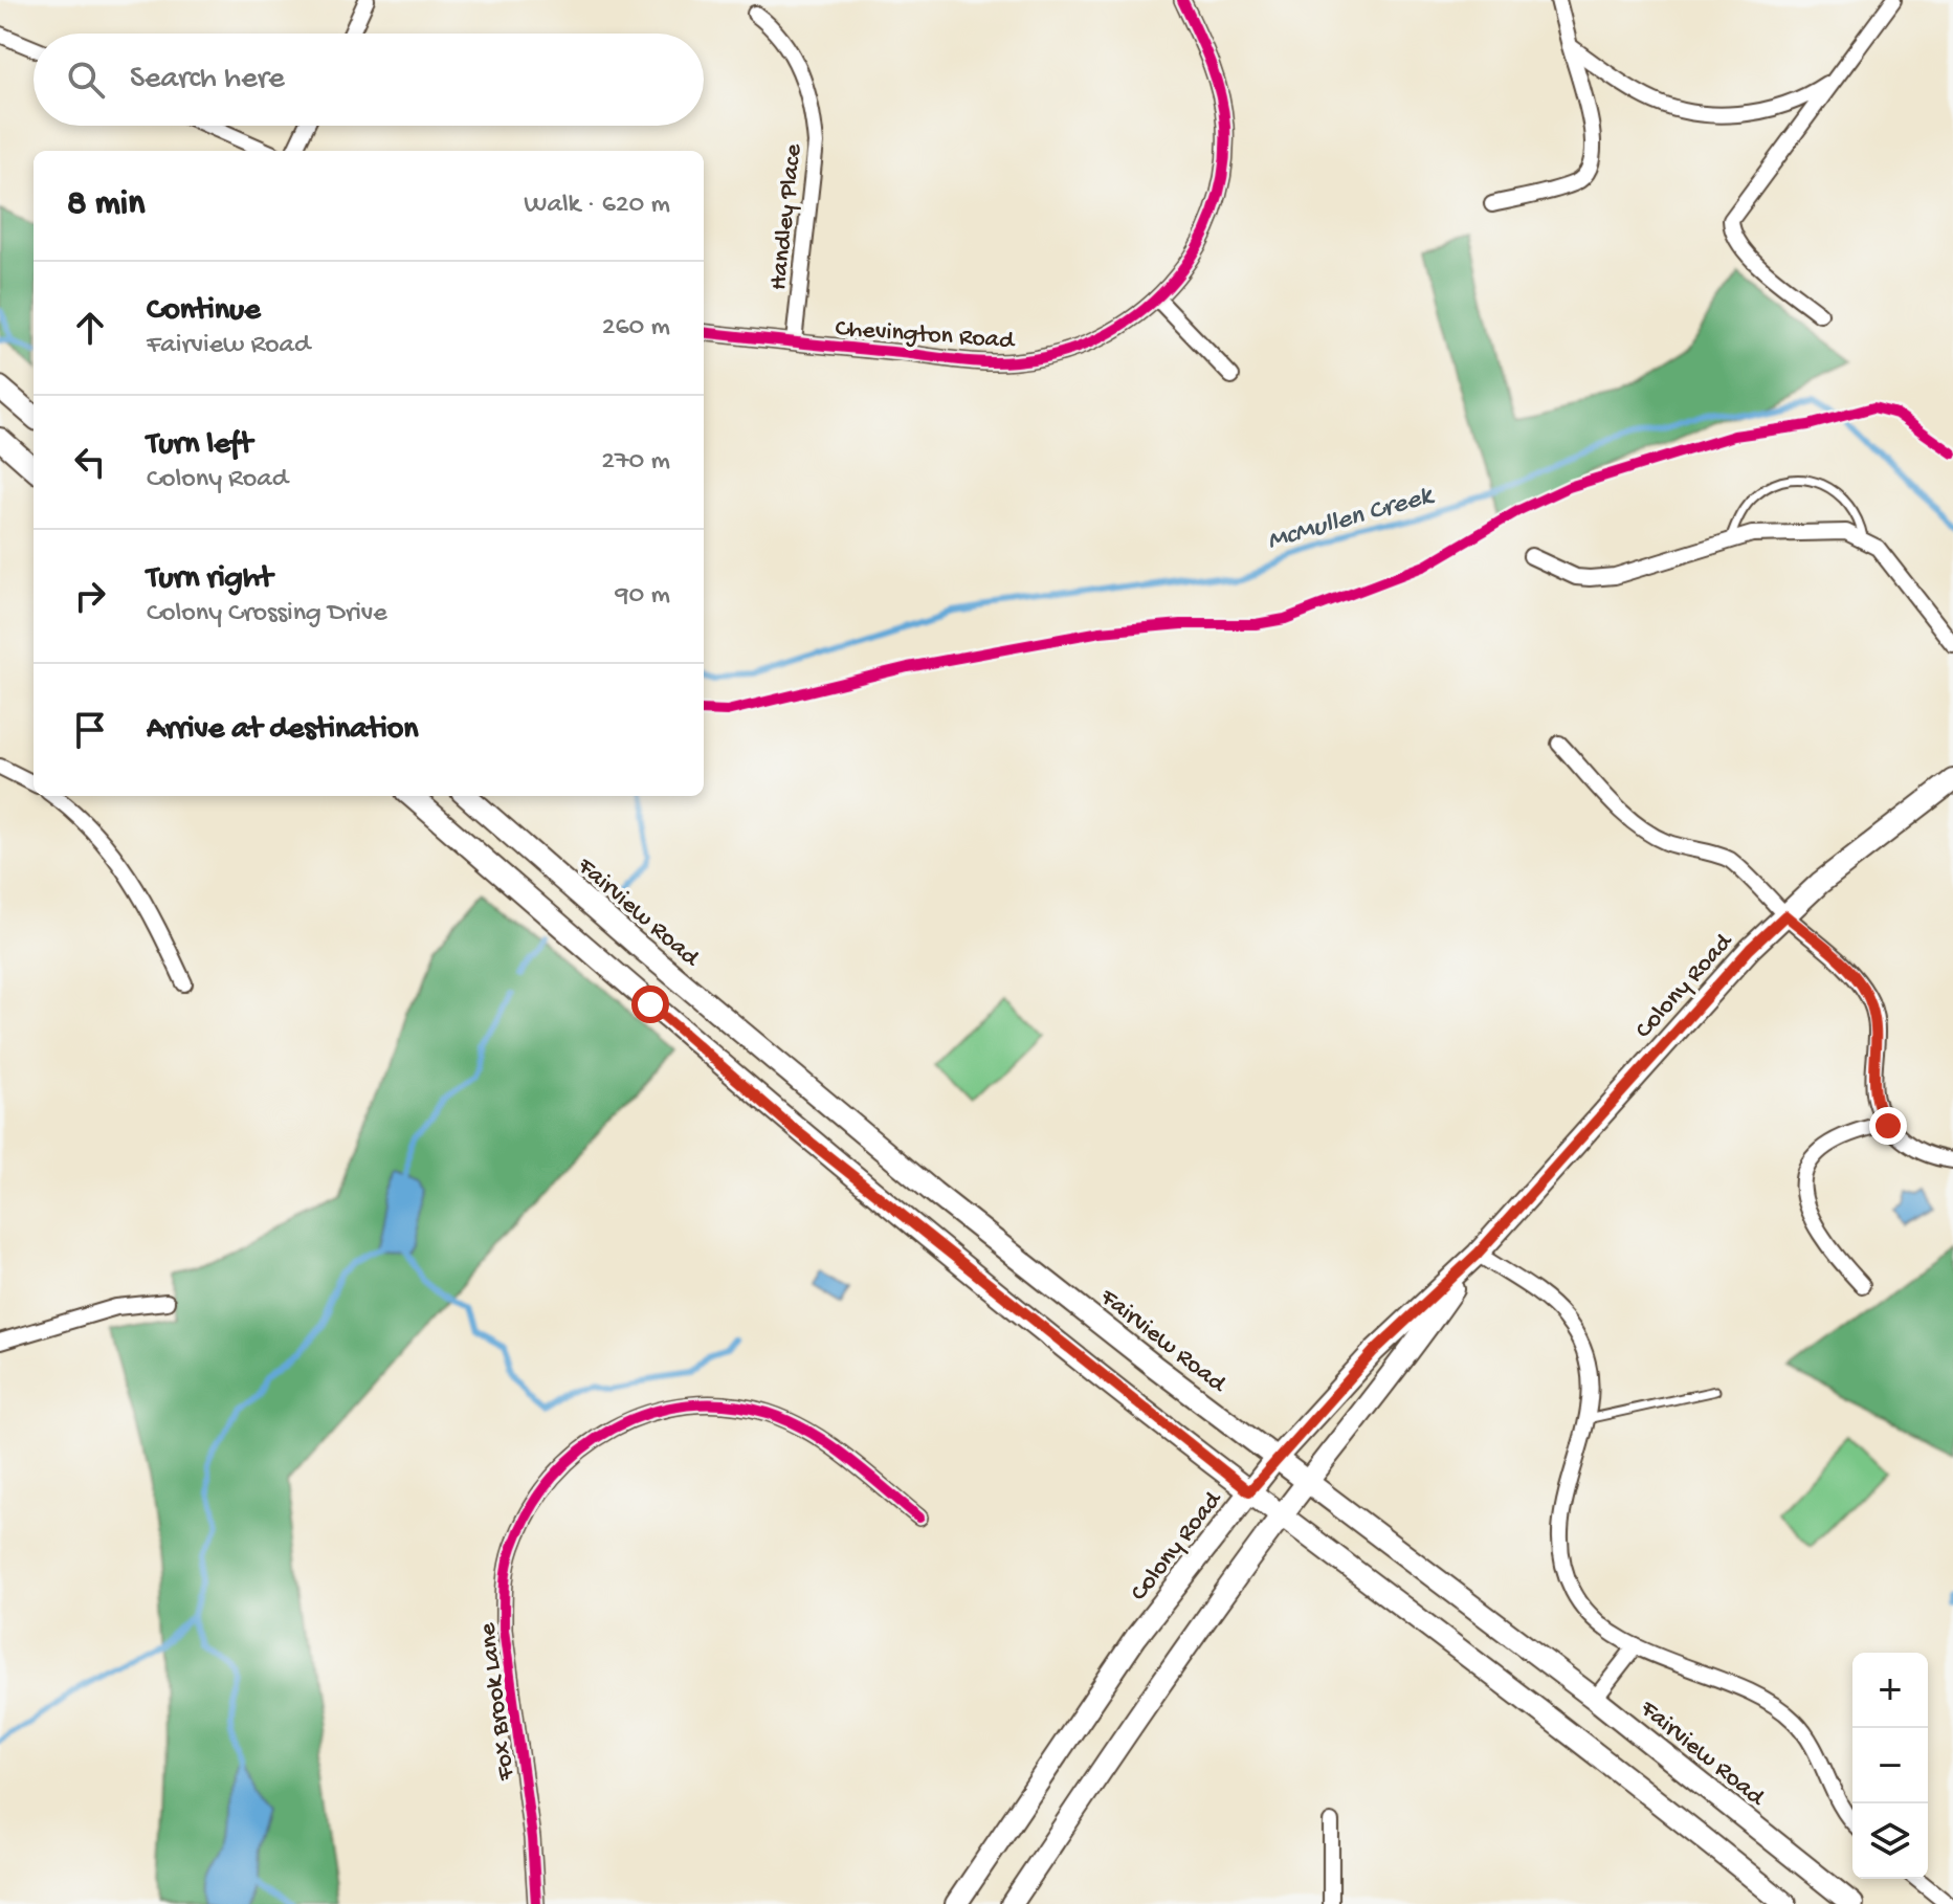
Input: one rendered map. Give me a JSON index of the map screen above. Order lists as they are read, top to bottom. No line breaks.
{"streets":{"main road":["Fairview Road","Colony Road"],"street":["Handley Place","Chevington Road","Fox Brook Lane"]},"crossings":[["Handley Place","Chevington Road"],["Fairview Road","Colony Road"]],"water":["McMullen Creek"],"page":{"search":"Search here","heading":["8 min","Walk · 620 m"],"list":[["Continue","Fairview Road","260 m"],["Turn left","Colony Road","270 m"],["Turn right","Colony Crossing Drive","90 m"],"Arrive at destination"],"map_buttons":["+","−"]}}
